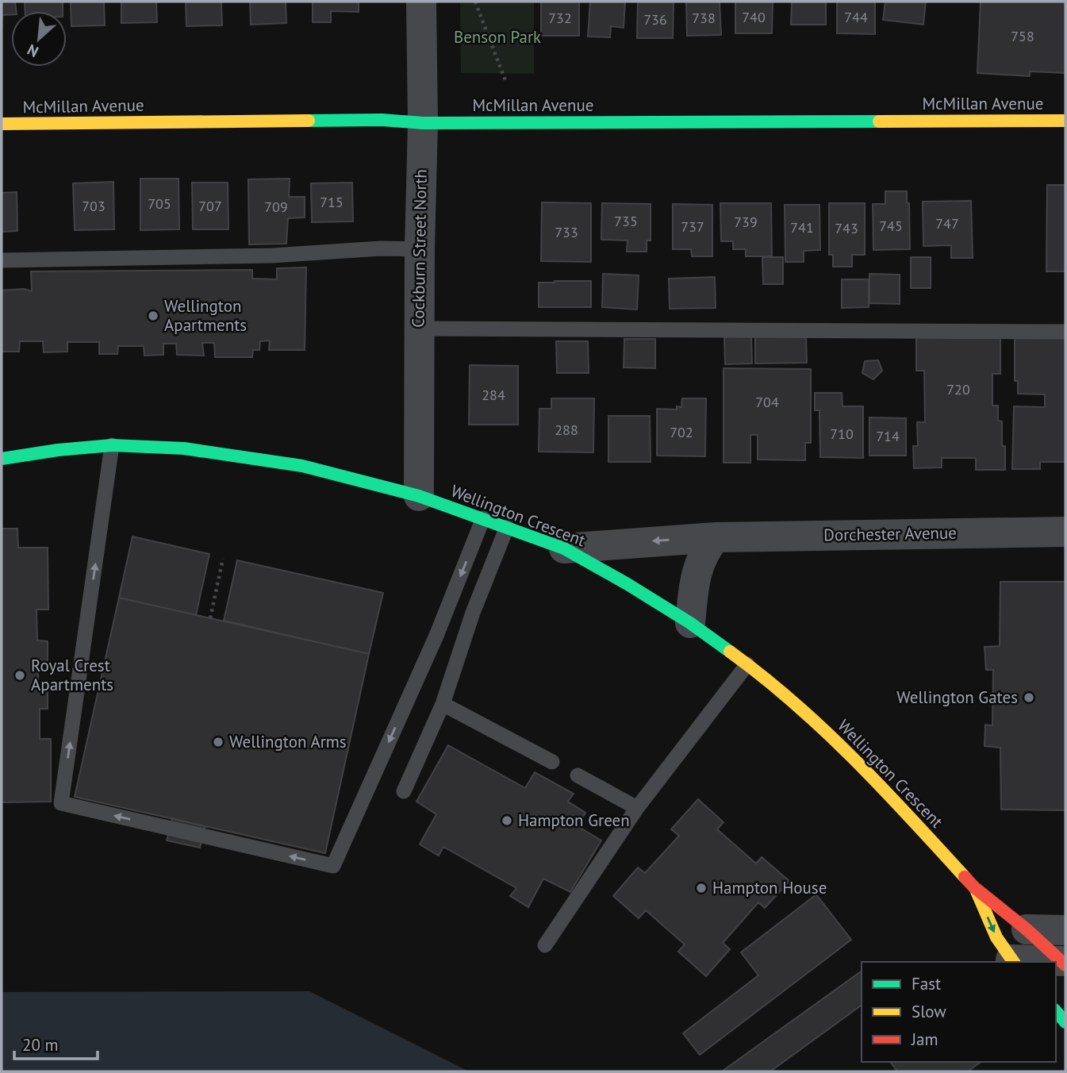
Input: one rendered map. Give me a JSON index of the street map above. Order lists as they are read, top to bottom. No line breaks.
{"streets":{"street":["McMillan Avenue","Cockburn Street North","Wellington Crescent","Dorchester Avenue"]},"crossings":[["McMillan Avenue","Cockburn Street North"],["Cockburn Street North","Wellington Crescent"],["Wellington Crescent","Dorchester Avenue"]],"parks":["Benson Park"],"places":["Wellington Apartments","Royal Crest Apartments","Wellington Gates","Wellington Arms","Hampton Green","Hampton House"],"house_numbers":["740","744","732","738","736","758","715","705","703","707","709","735","739","747","745","737","741","743","733","720","284","704","288","702","710","714"],"legend":["Fast","Slow","Jam"],"scale_bar":"20 m","north":"bottom left"}
